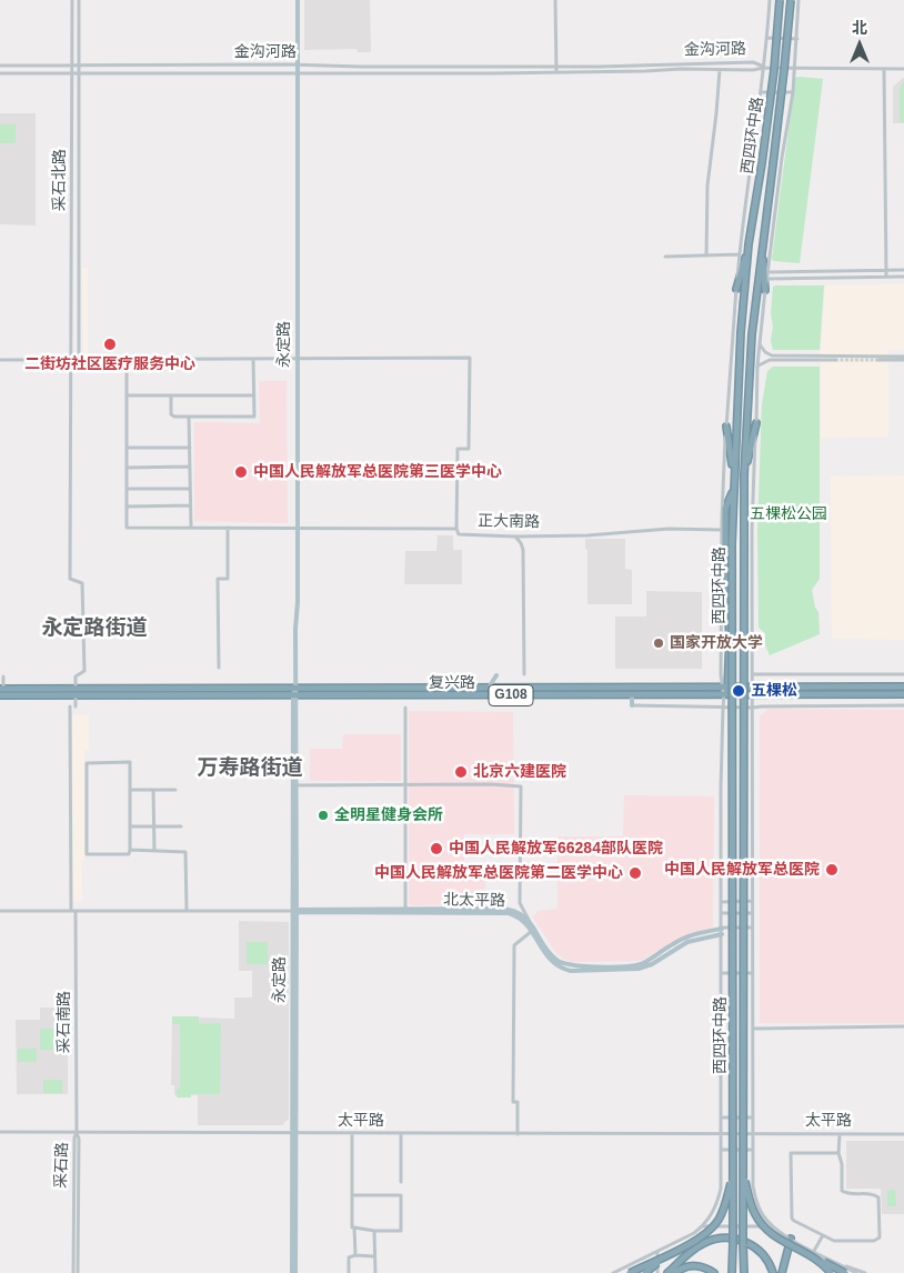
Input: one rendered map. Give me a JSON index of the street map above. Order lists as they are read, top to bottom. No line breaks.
{"streets":{"highway":["西四环中路","复兴路","G108"],"main road":["永定路","北太平路"],"street":["金沟河路","采石北路","正大南路","采石南路","太平路","采石路"]},"crossings":[["金沟河路","西四环中路"],["金沟河路","采石北路"],["金沟河路","永定路"],["西四环中路","正大南路"],["西四环中路","复兴路"],["西四环中路","北太平路"],["西四环中路","太平路"],["采石北路","复兴路"],["采石北路","采石南路"],["永定路","正大南路"],["永定路","复兴路"],["永定路","北太平路"],["永定路","太平路"],["复兴路","采石南路"],["北太平路","采石南路"],["采石南路","太平路"],["采石南路","采石路"],["太平路","采石路"]],"districts":["永定路街道","万寿路街道"],"parks":["五棵松公园"],"places":["二街坊社区医疗服务中心","中国人民解放军总医院第三医学中心","国家开放大学","五棵松","北京六建医院","全明星健身会所","中国人民解放军66284部队医院","中国人民解放军总医院","中国人民解放军总医院第二医学中心"],"north":"top"}
